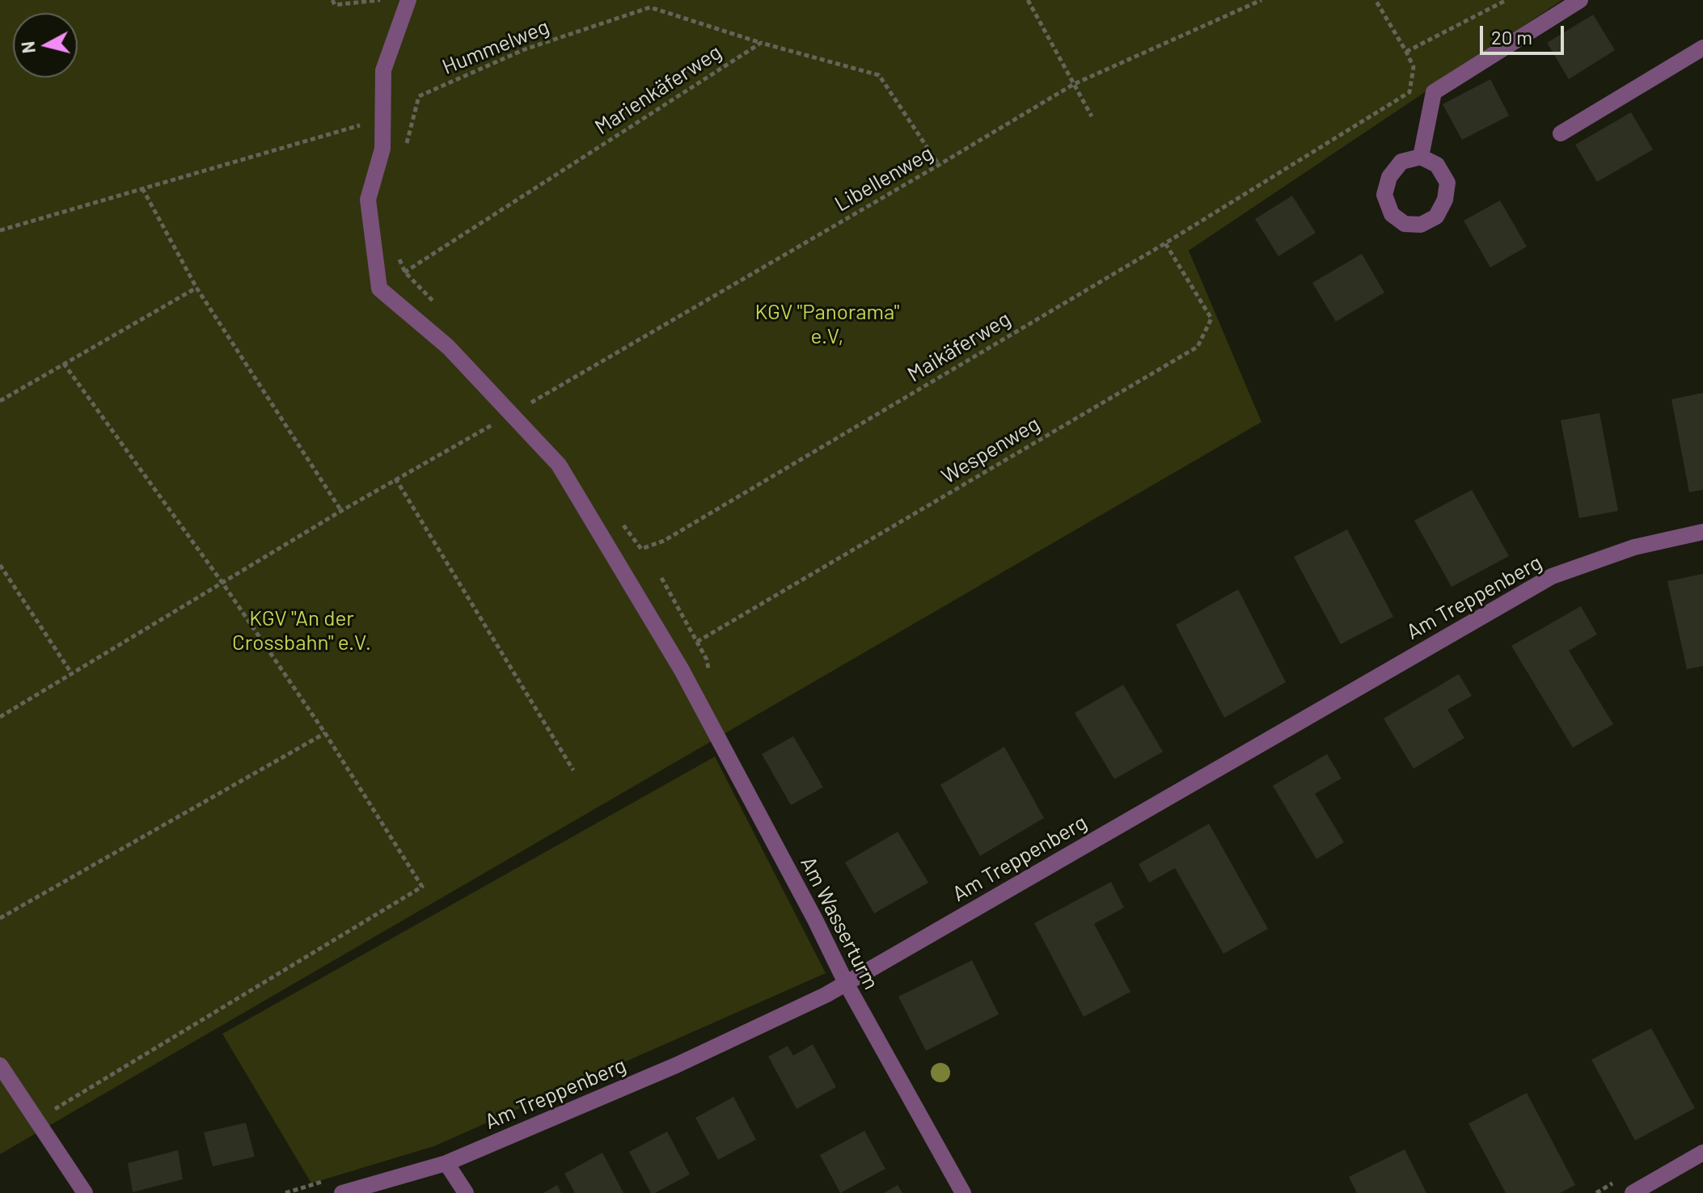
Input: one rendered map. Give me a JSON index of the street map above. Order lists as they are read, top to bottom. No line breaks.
{"streets":{"street":["Am Treppenberg","Am Wasserturm"],"path":["Hummelweg","Marienkäferweg","Libellenweg","Maikäferweg","Wespenweg"]},"crossings":[["Hummelweg","Marienkäferweg"],["Marienkäferweg","Am Wasserturm"],["Maikäferweg","Wespenweg"],["Am Treppenberg","Am Wasserturm"]],"parks":["KGV \"Panorama\" e.V,","KGV \"An der Crossbahn\" e.V."],"scale_bar":"20 m","north":"left"}
